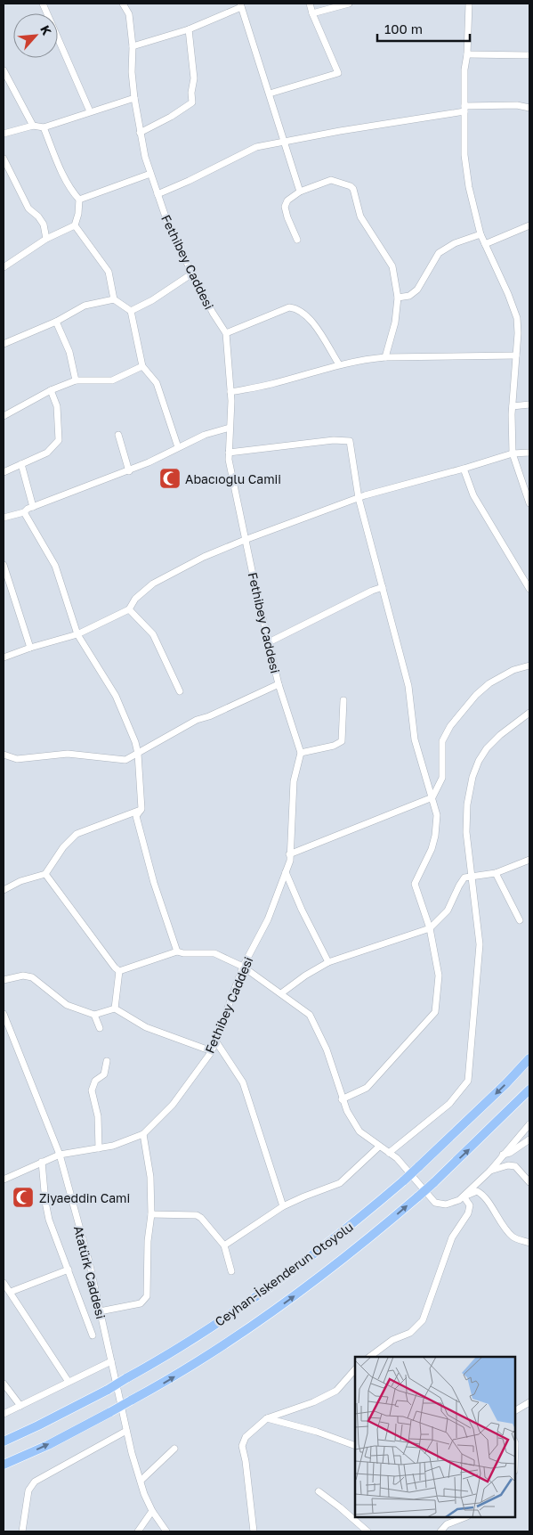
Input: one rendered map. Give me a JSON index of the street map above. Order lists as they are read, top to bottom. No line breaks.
{"streets":{"highway":["Ceyhan-İskenderun Otoyolu"],"street":["Fethibey Caddesi","Atatürk Caddesi"]},"crossings":[["Fethibey Caddesi","Atatürk Caddesi"]],"places":{"mosque":["Abacıoğlu Camii","Ziyaeddin Cami"]},"scale_bar":"100 m","north":"top right"}
